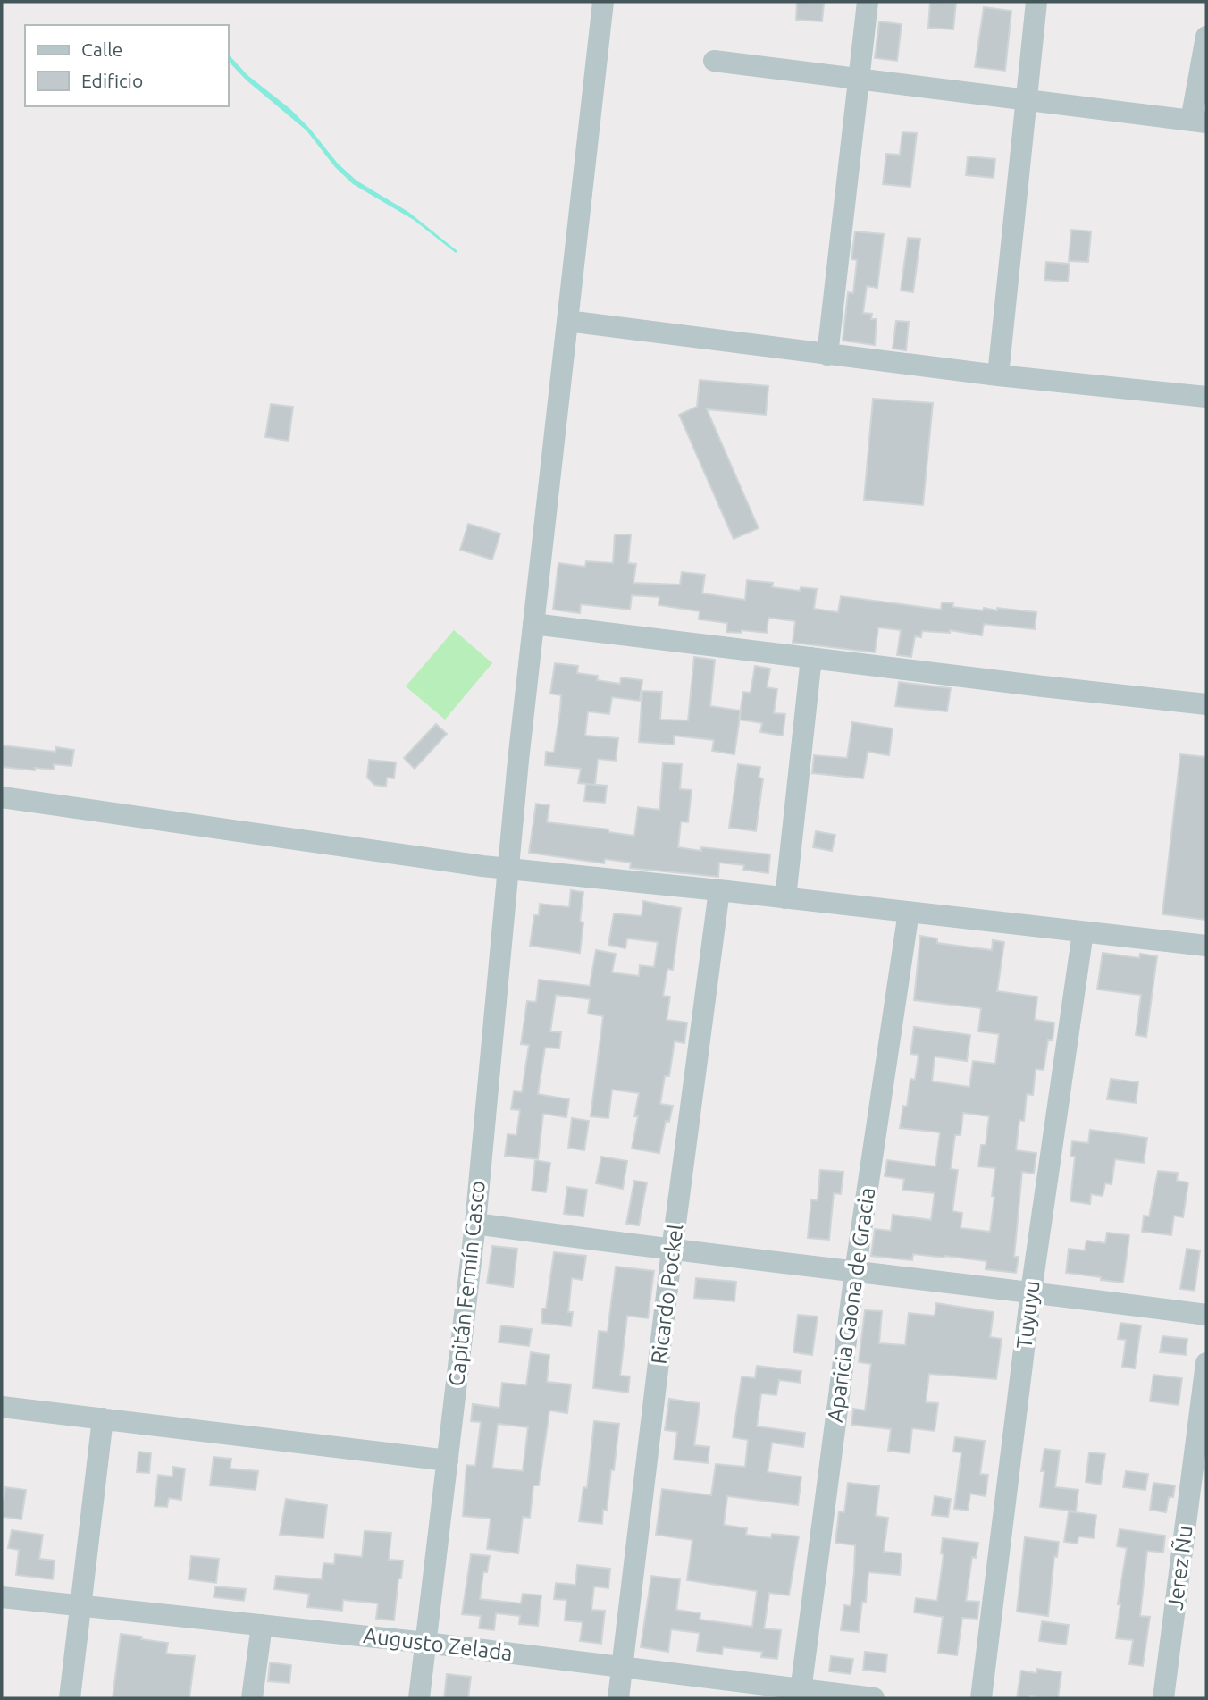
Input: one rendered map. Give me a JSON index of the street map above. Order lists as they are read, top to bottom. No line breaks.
{"streets":{"street":["Capitán Fermín Casco","Ricardo Pockel","Aparicia Gaona de Gracia","Tuyuyu","Jerez Ñu","Augusto Zelada"]},"crossings":[["Capitán Fermín Casco","Augusto Zelada"],["Ricardo Pockel","Augusto Zelada"],["Aparicia Gaona de Gracia","Augusto Zelada"]],"legend":["Calle","Edificio"]}
